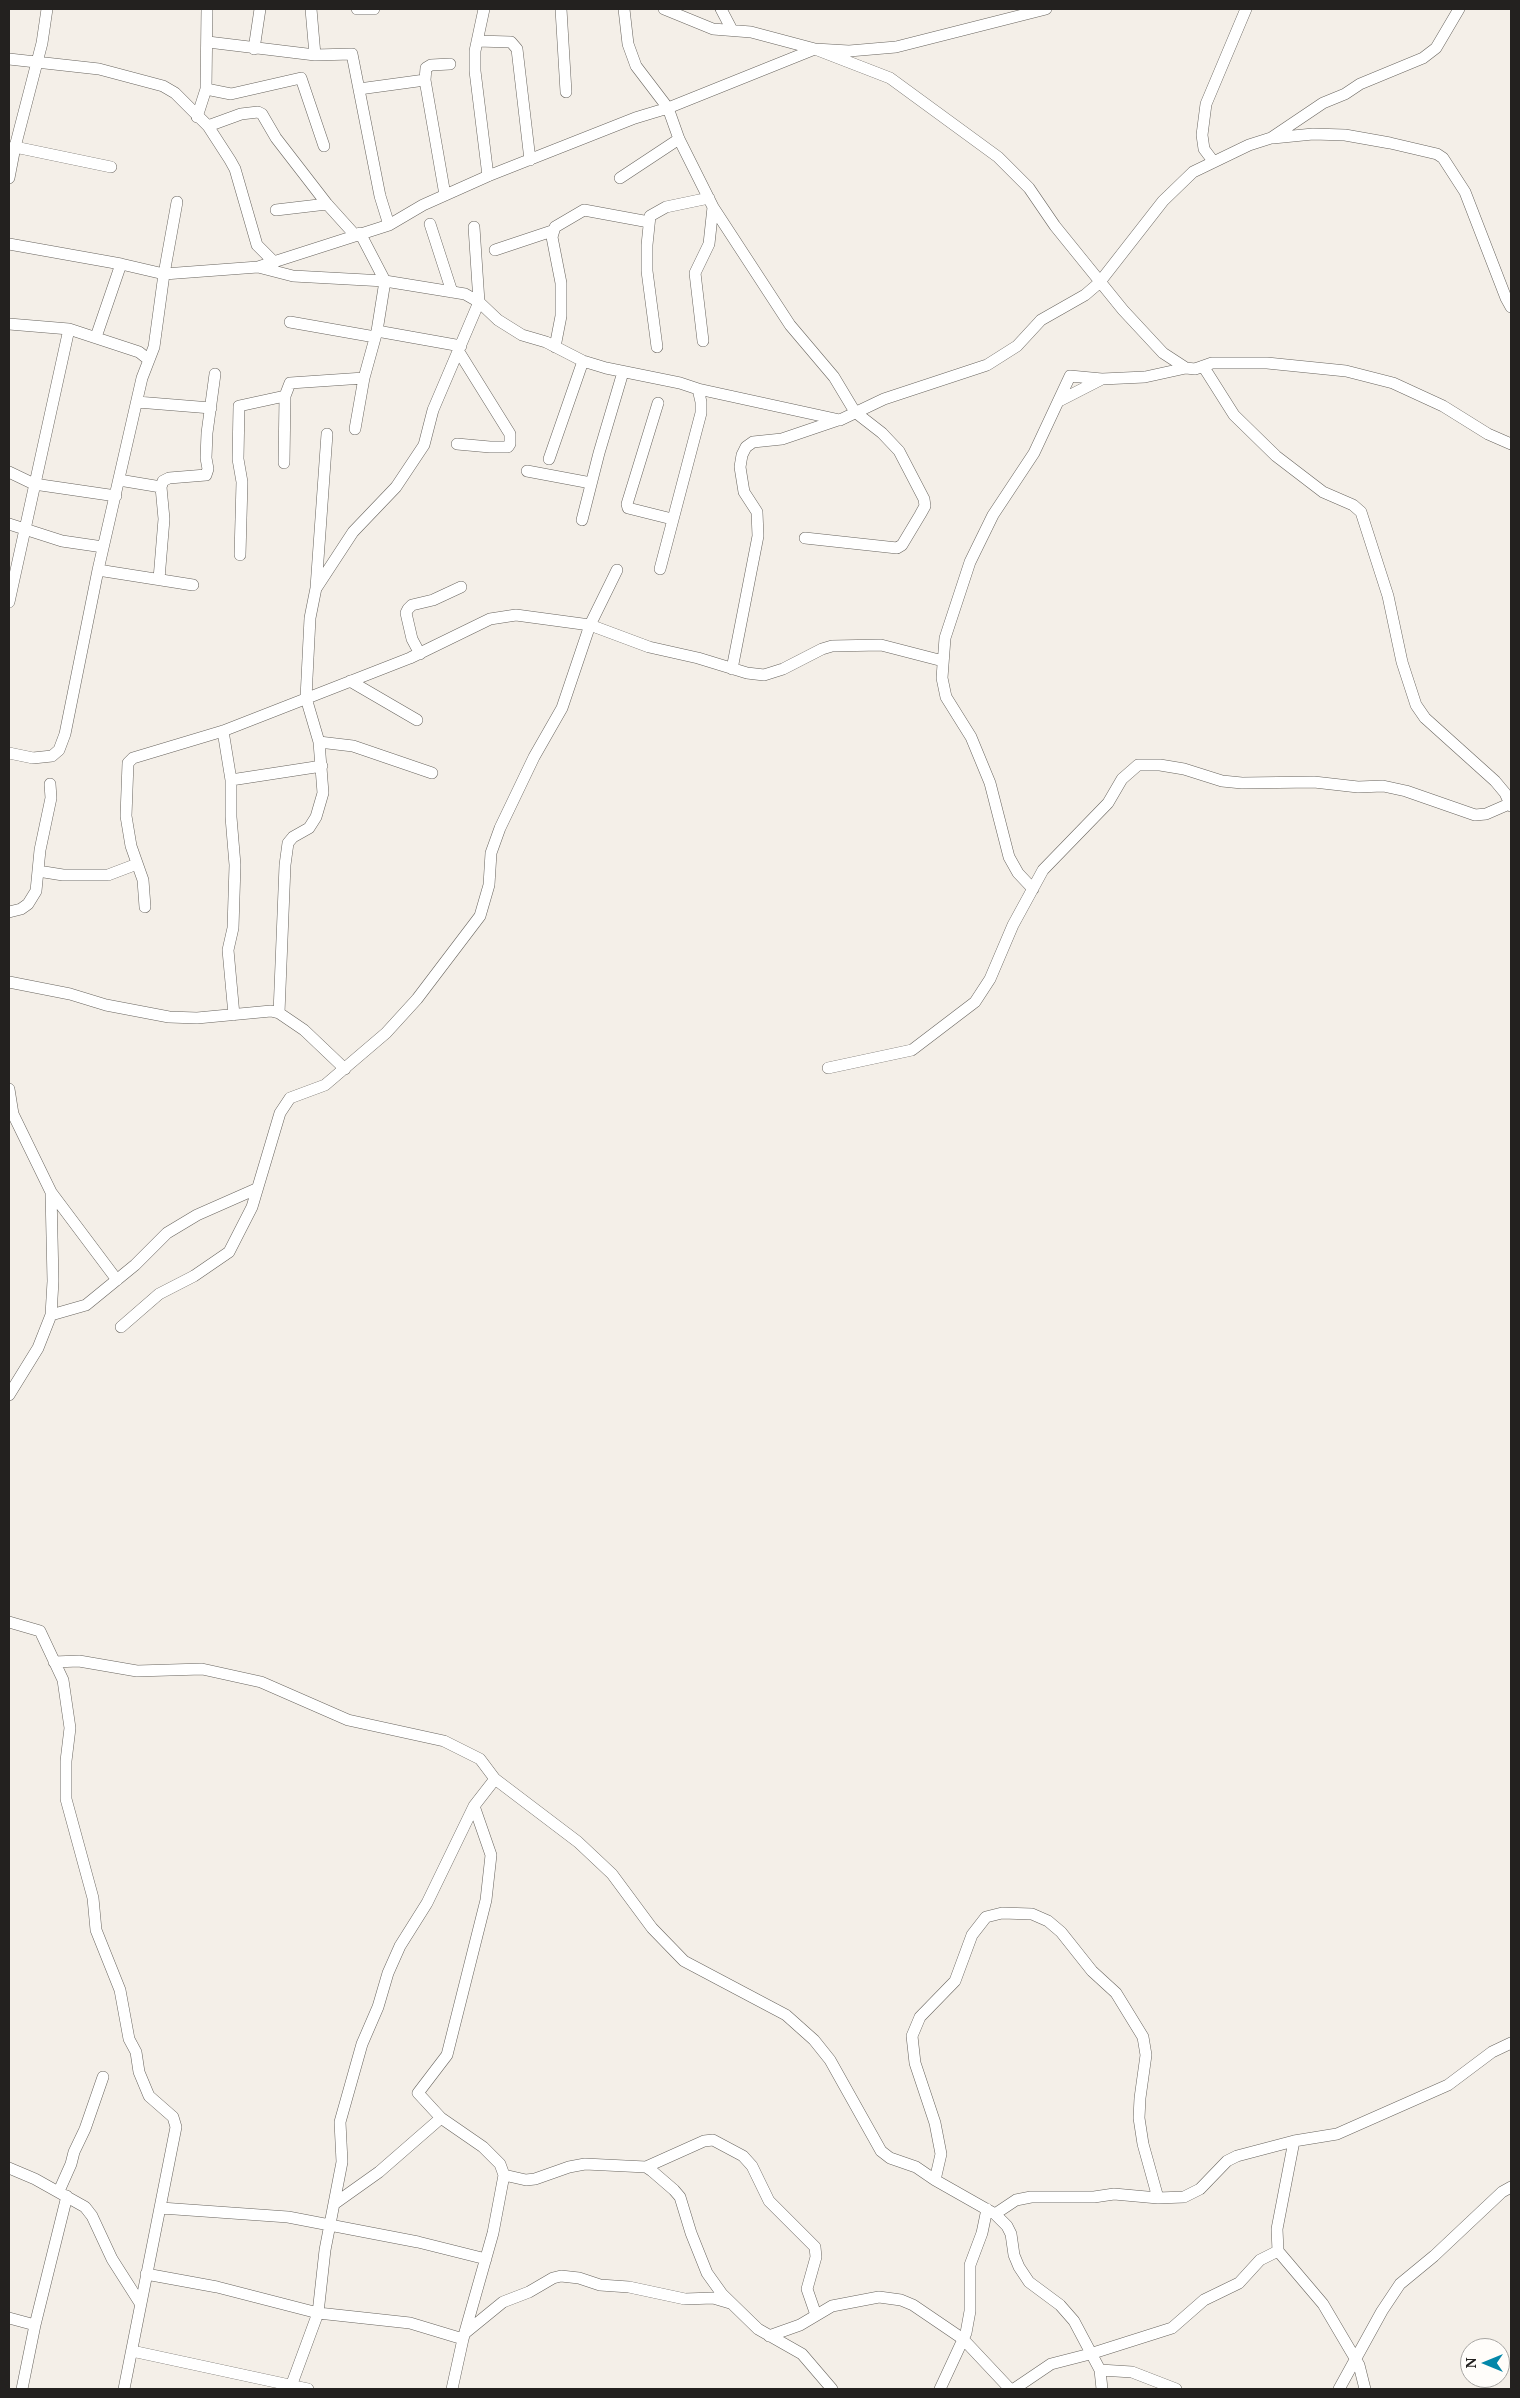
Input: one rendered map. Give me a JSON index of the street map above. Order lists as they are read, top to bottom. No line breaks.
{"north":"left"}
